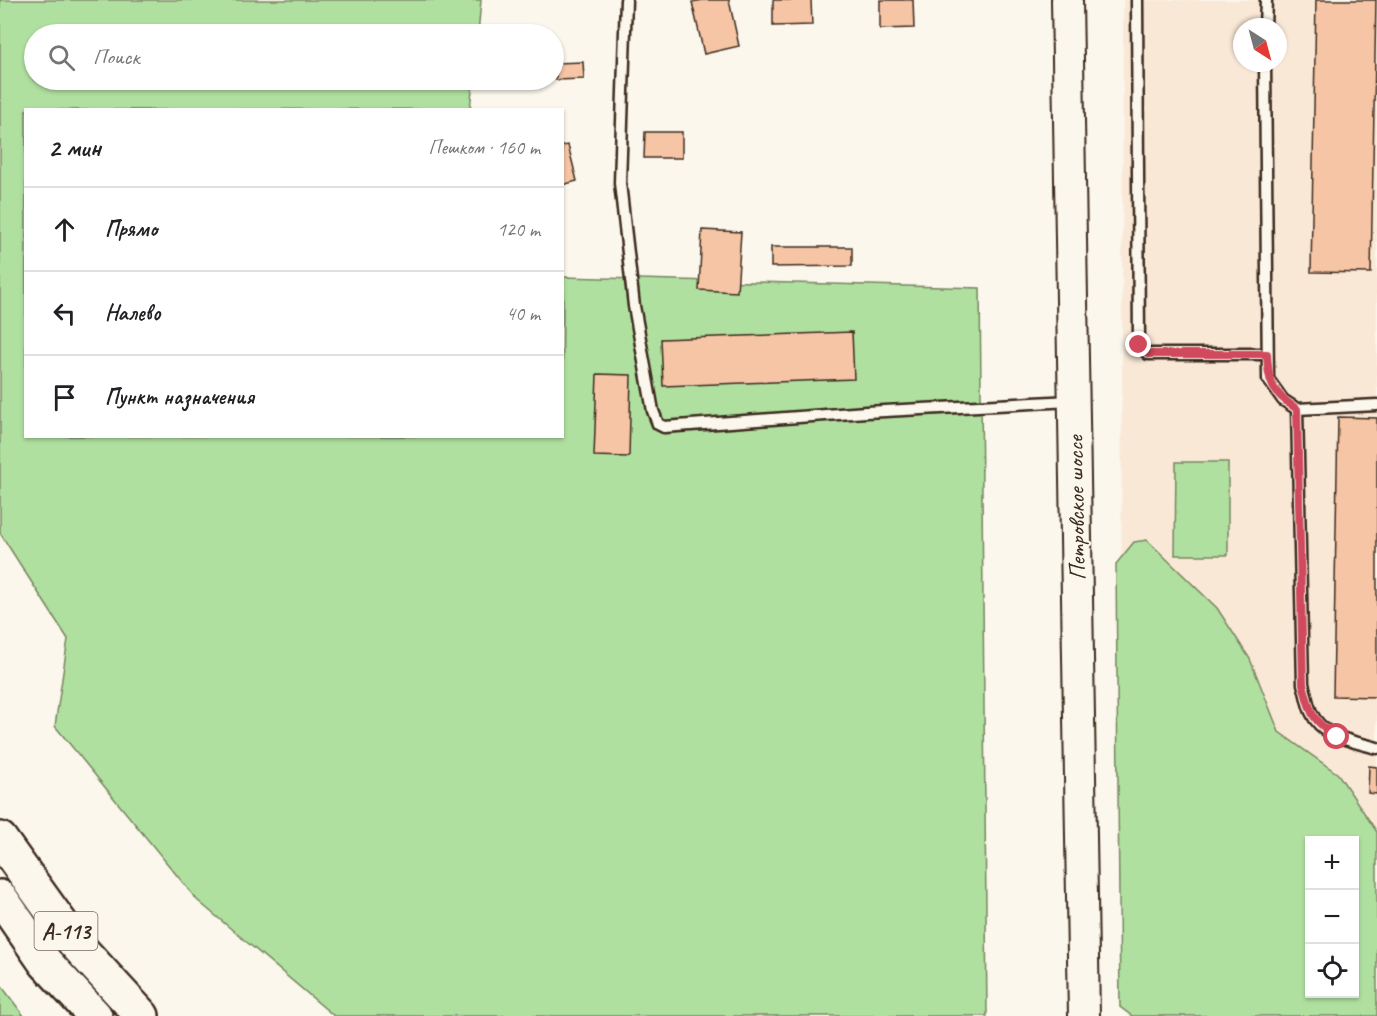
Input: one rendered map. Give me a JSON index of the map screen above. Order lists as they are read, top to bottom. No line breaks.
{"streets":{"highway":["А-113"],"main road":["Петровское шоссе"]},"north":"bottom right","page":{"search":"Поиск","heading":["2 мин","Пешком · 160 m"],"list":[["Прямо","120 m"],["Налево","40 m"],"Пункт назначения"],"map_buttons":["+","−"]}}
